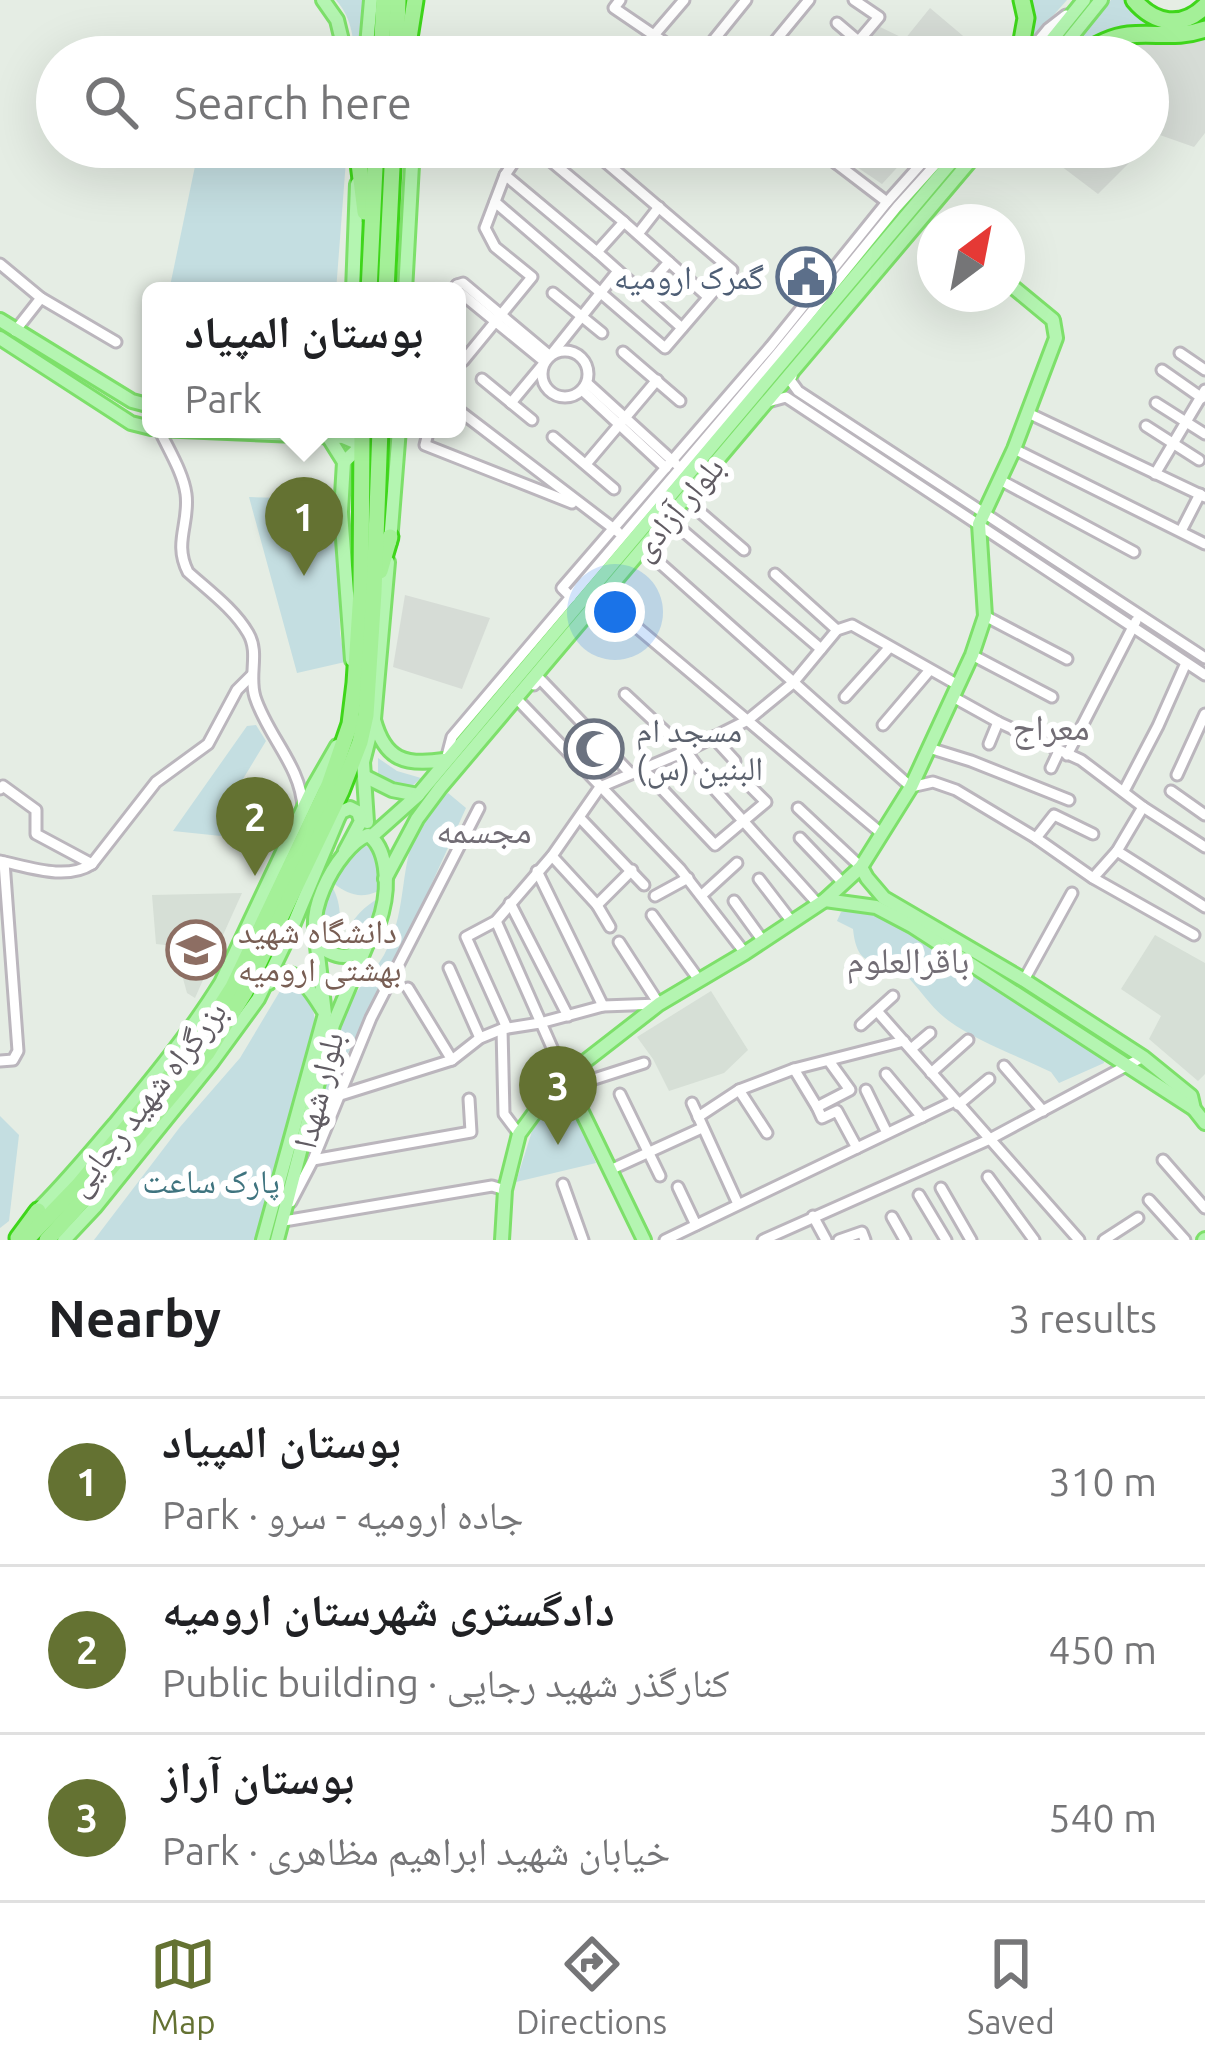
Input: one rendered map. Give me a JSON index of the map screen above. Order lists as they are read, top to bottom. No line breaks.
{"streets":{"highway":["بزرگراه شهید رجایی"],"main road":["بلوار آزادی","بلوار شهدا"]},"crossings":[["بلوار آزادی","بلوار شهدا"]],"districts":["معراج","مجسمه","باقرالعلوم"],"parks":["پارک ساعت"],"places":{"public building":["گمرک ارومیه"],"mosque":["مسجد ام البنین (س)"],"school or university":["دانشگاه شهید بهشتی ارومیه"]},"north":"top right","page":{"search":"Search here","popup":["بوستان المپیاد","Park"],"pins":["1","2","3"],"heading":["Nearby","3 results"],"list":[{"mark":"1","name":"بوستان المپیاد","note":"Park · جاده ارومیه - سرو","value":"310 m"},{"mark":"2","name":"دادگستری شهرستان ارومیه","note":"Public building · کنارگذر شهید رجایی","value":"450 m"},{"mark":"3","name":"بوستان آراز","note":"Park · خیابان شهید ابراهیم مظاهری","value":"540 m"}],"nav":["Map","Directions","Saved"]}}
